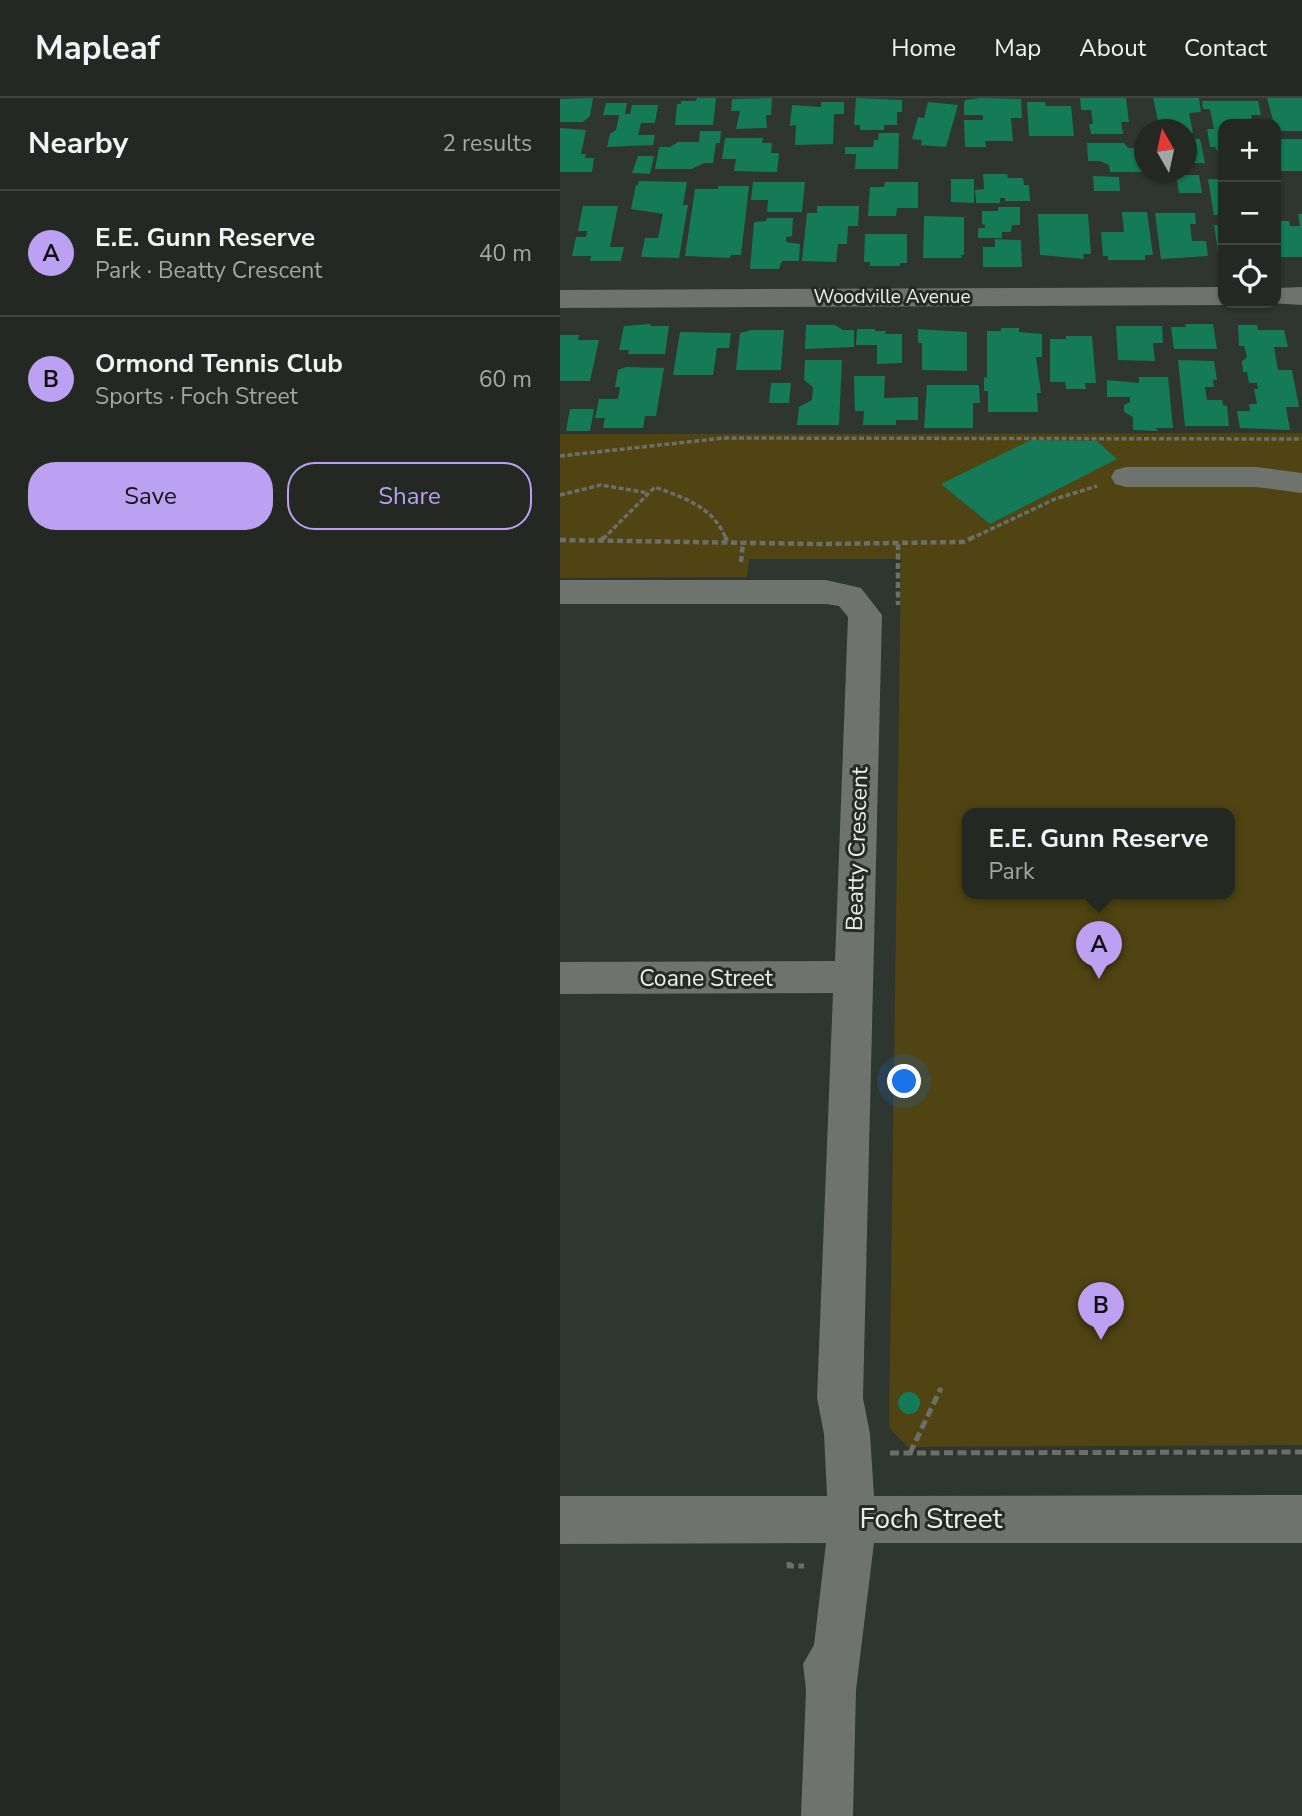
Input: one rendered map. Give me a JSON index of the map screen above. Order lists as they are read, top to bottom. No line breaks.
{"streets":{"street":["Woodville Avenue","Beatty Crescent","Coane Street","Foch Street"]},"crossings":[["Beatty Crescent","Coane Street"],["Beatty Crescent","Foch Street"]],"north":"top","page":{"header":"Mapleaf","nav":["Home","Map","About","Contact"],"heading":["Nearby","2 results"],"map_buttons":["+","−"],"list":[{"mark":"A","name":"E.E. Gunn Reserve","note":"Park · Beatty Crescent","value":"40 m"},{"mark":"B","name":"Ormond Tennis Club","note":"Sports · Foch Street","value":"60 m"}],"buttons":["Save","Share"],"popup":["E.E. Gunn Reserve","Park"],"pins":["A","B"]}}
